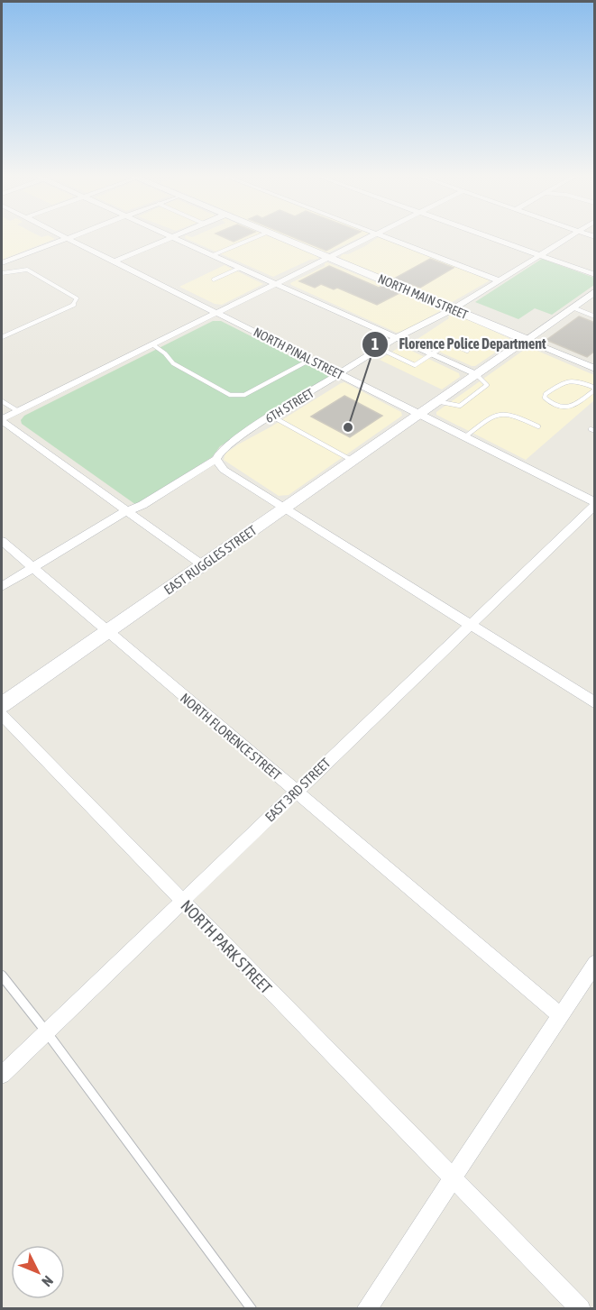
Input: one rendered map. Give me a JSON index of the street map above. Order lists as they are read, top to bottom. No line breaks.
{"streets":{"street":["NORTH MAIN STREET","NORTH PINAL STREET","6TH STREET","EAST RUGGLES STREET","NORTH FLORENCE STREET","EAST 3RD STREET","NORTH PARK STREET"]},"crossings":[["NORTH MAIN STREET","6TH STREET"],["NORTH MAIN STREET","EAST RUGGLES STREET"],["NORTH PINAL STREET","6TH STREET"],["NORTH PINAL STREET","EAST RUGGLES STREET"],["NORTH PINAL STREET","EAST 3RD STREET"],["6TH STREET","NORTH FLORENCE STREET"],["EAST RUGGLES STREET","NORTH FLORENCE STREET"],["NORTH FLORENCE STREET","EAST 3RD STREET"],["EAST 3RD STREET","NORTH PARK STREET"]],"places":["Florence Police Department"],"north":"bottom right"}
